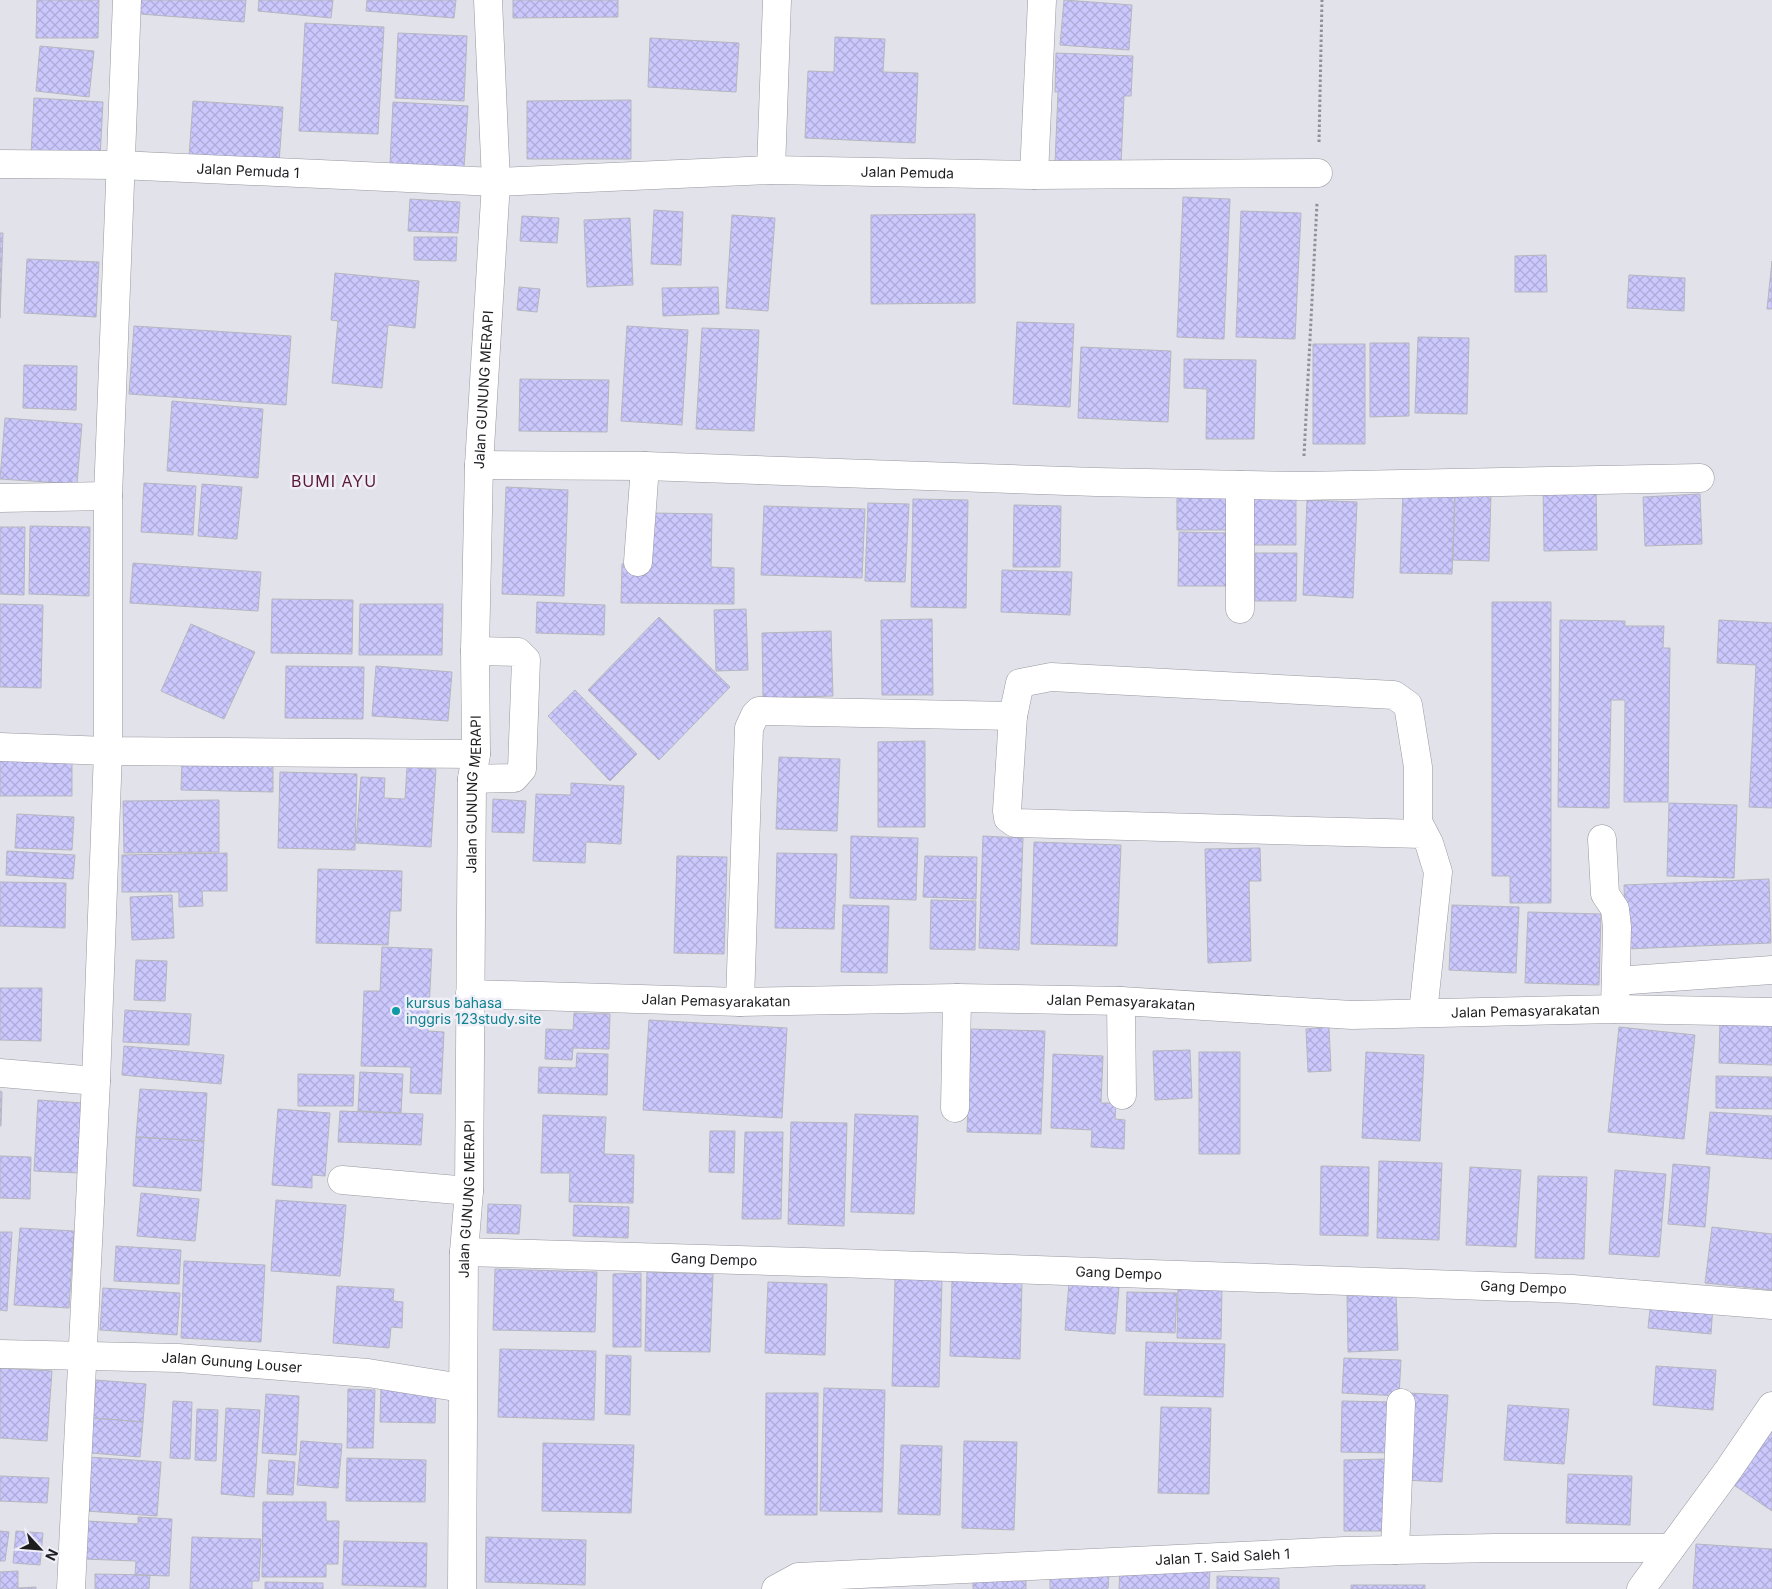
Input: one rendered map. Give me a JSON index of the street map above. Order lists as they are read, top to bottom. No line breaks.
{"streets":{"street":["Jalan Pemuda 1","Jalan Pemuda","Jalan GUNUNG MERAPI","Jalan Pemasyarakatan","Gang Dempo","Jalan Gunung Louser","Jalan T. Said Saleh 1"]},"crossings":[["Jalan Pemuda 1","Jalan Pemuda"],["Jalan Pemuda 1","Jalan GUNUNG MERAPI"],["Jalan Pemuda","Jalan GUNUNG MERAPI"],["Jalan GUNUNG MERAPI","Jalan Pemasyarakatan"],["Jalan GUNUNG MERAPI","Gang Dempo"],["Jalan GUNUNG MERAPI","Jalan Gunung Louser"]],"districts":["BUMI AYU"],"places":["kursus bahasa inggris 123study.site"],"north":"bottom right"}
